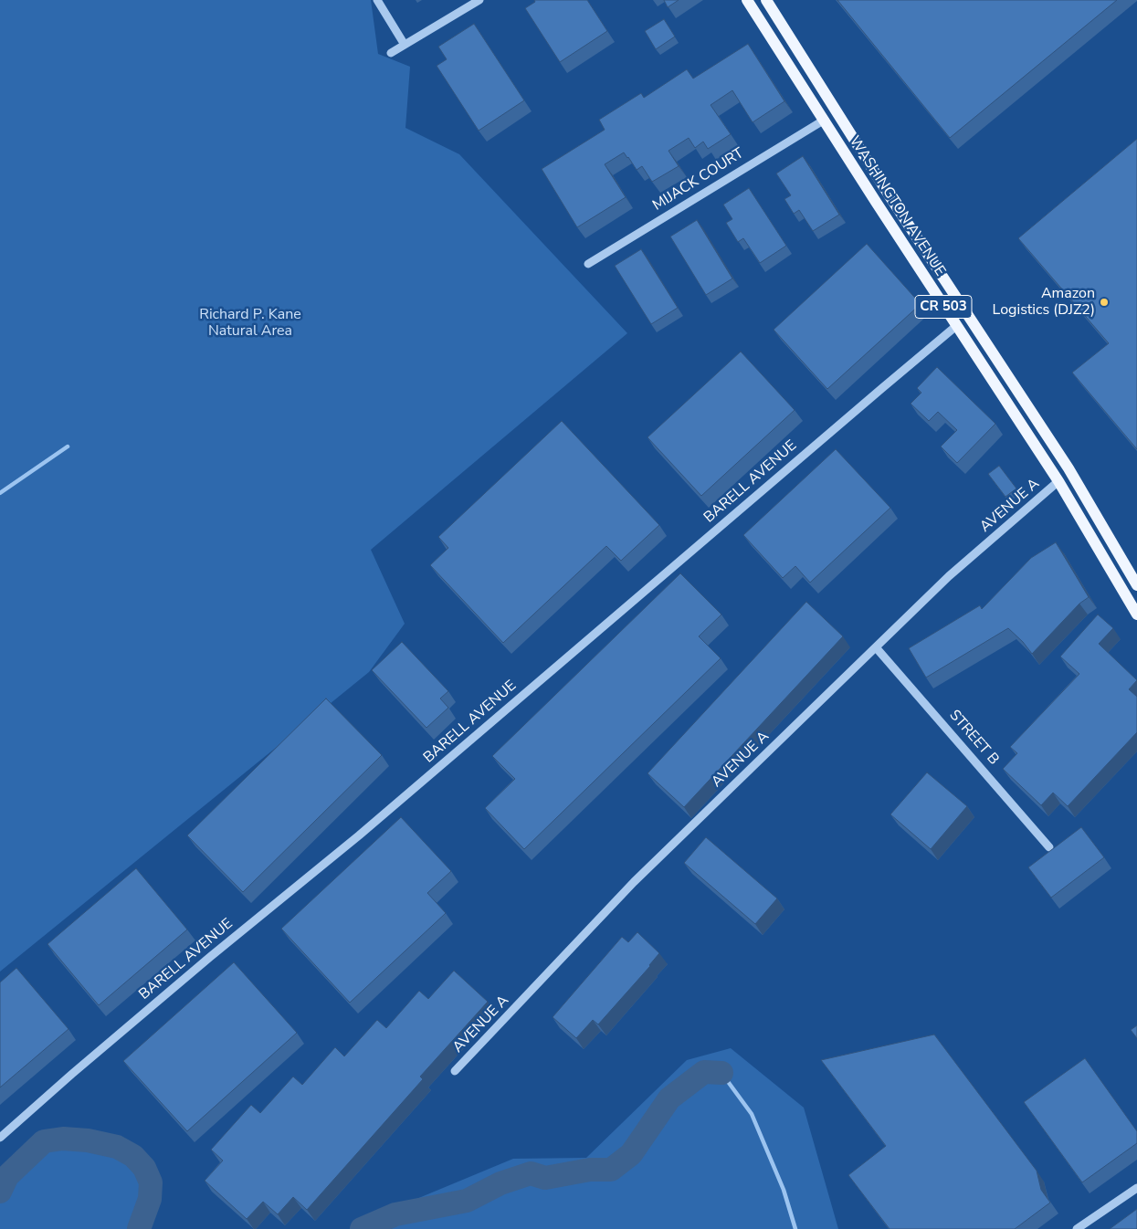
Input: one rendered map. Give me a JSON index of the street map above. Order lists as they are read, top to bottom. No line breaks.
{"streets":{"main road":["WASHINGTON AVENUE","CR 503"],"street":["MIJACK COURT","BARELL AVENUE","AVENUE A","STREET B"]},"crossings":[["MIJACK COURT","WASHINGTON AVENUE"],["WASHINGTON AVENUE","BARELL AVENUE"],["WASHINGTON AVENUE","AVENUE A"],["AVENUE A","STREET B"]],"parks":["Richard P. Kane Natural Area"],"places":["Amazon Logistics (DJZ2)"]}
